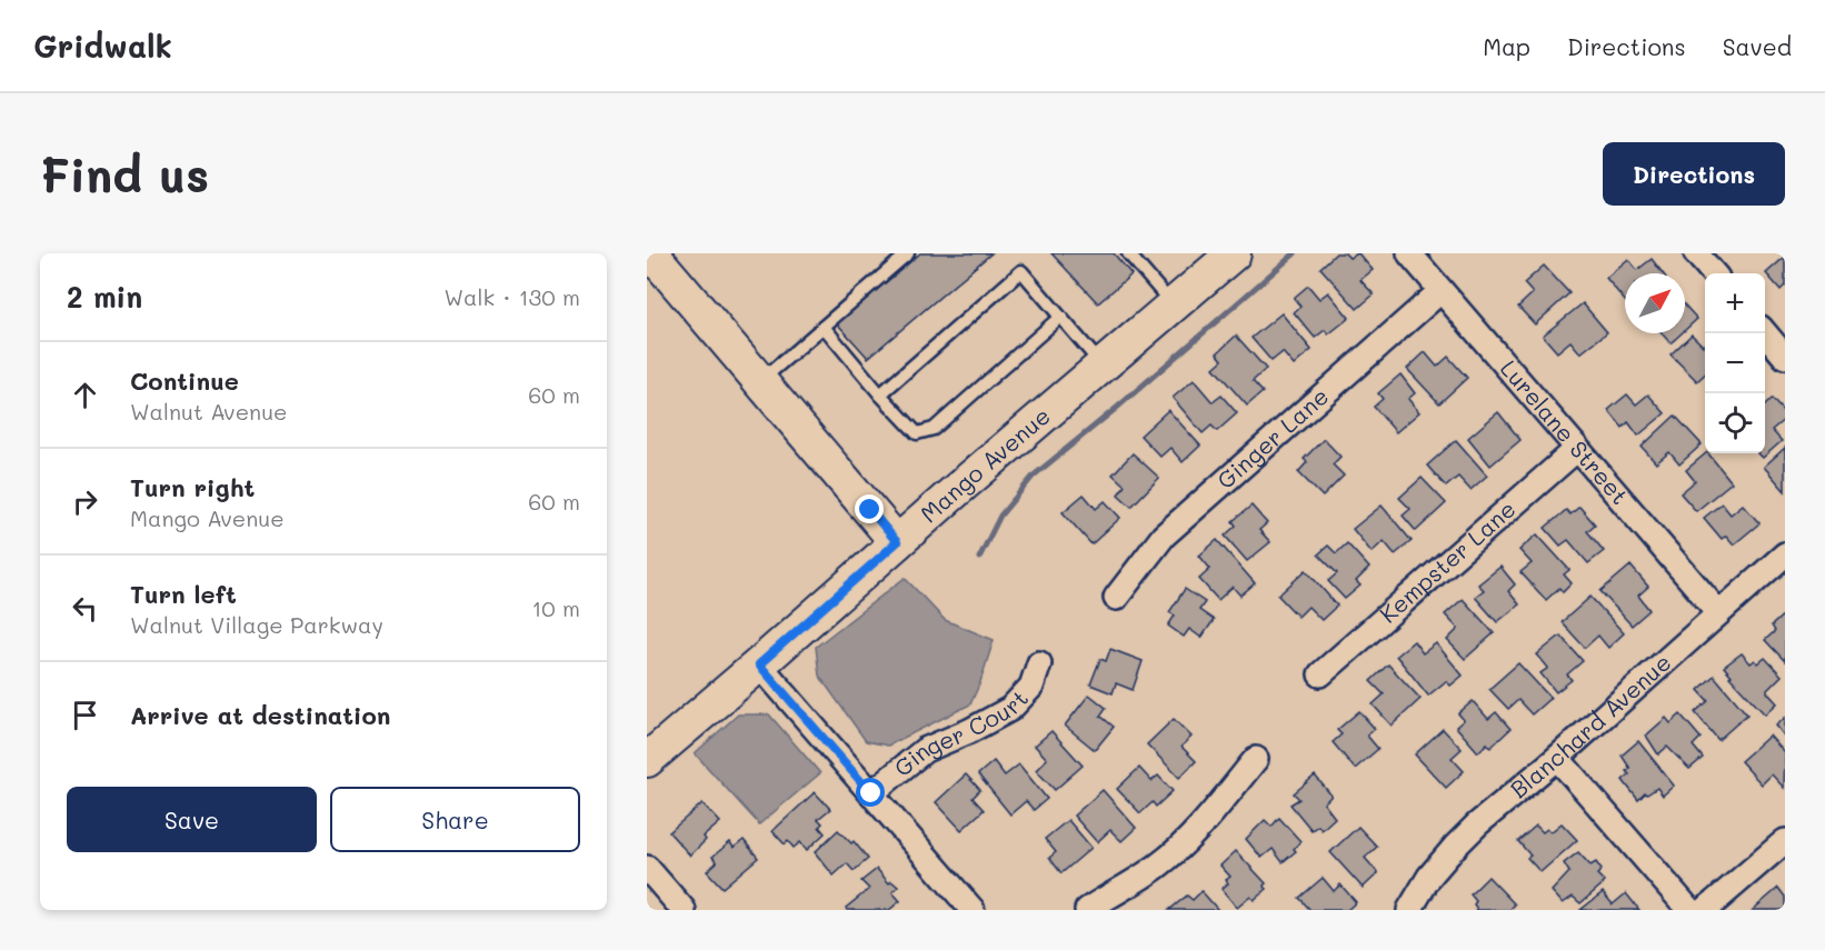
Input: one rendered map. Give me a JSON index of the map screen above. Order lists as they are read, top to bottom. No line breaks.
{"streets":{"street":["Lurelane Street","Ginger Lane","Mango Avenue","Kempster Lane","Blanchard Avenue","Ginger Court"]},"crossings":[["Lurelane Street","Ginger Lane"],["Lurelane Street","Kempster Lane"],["Lurelane Street","Blanchard Avenue"]],"north":"top right","page":{"header":"Gridwalk","nav":["Map","Directions","Saved"],"buttons":["Directions",["Save","Share"]],"title":"Find us","heading":["2 min","Walk · 130 m"],"map_buttons":["+","−"],"list":[["Continue","Walnut Avenue","60 m"],["Turn right","Mango Avenue","60 m"],["Turn left","Walnut Village Parkway","10 m"],"Arrive at destination"]}}
